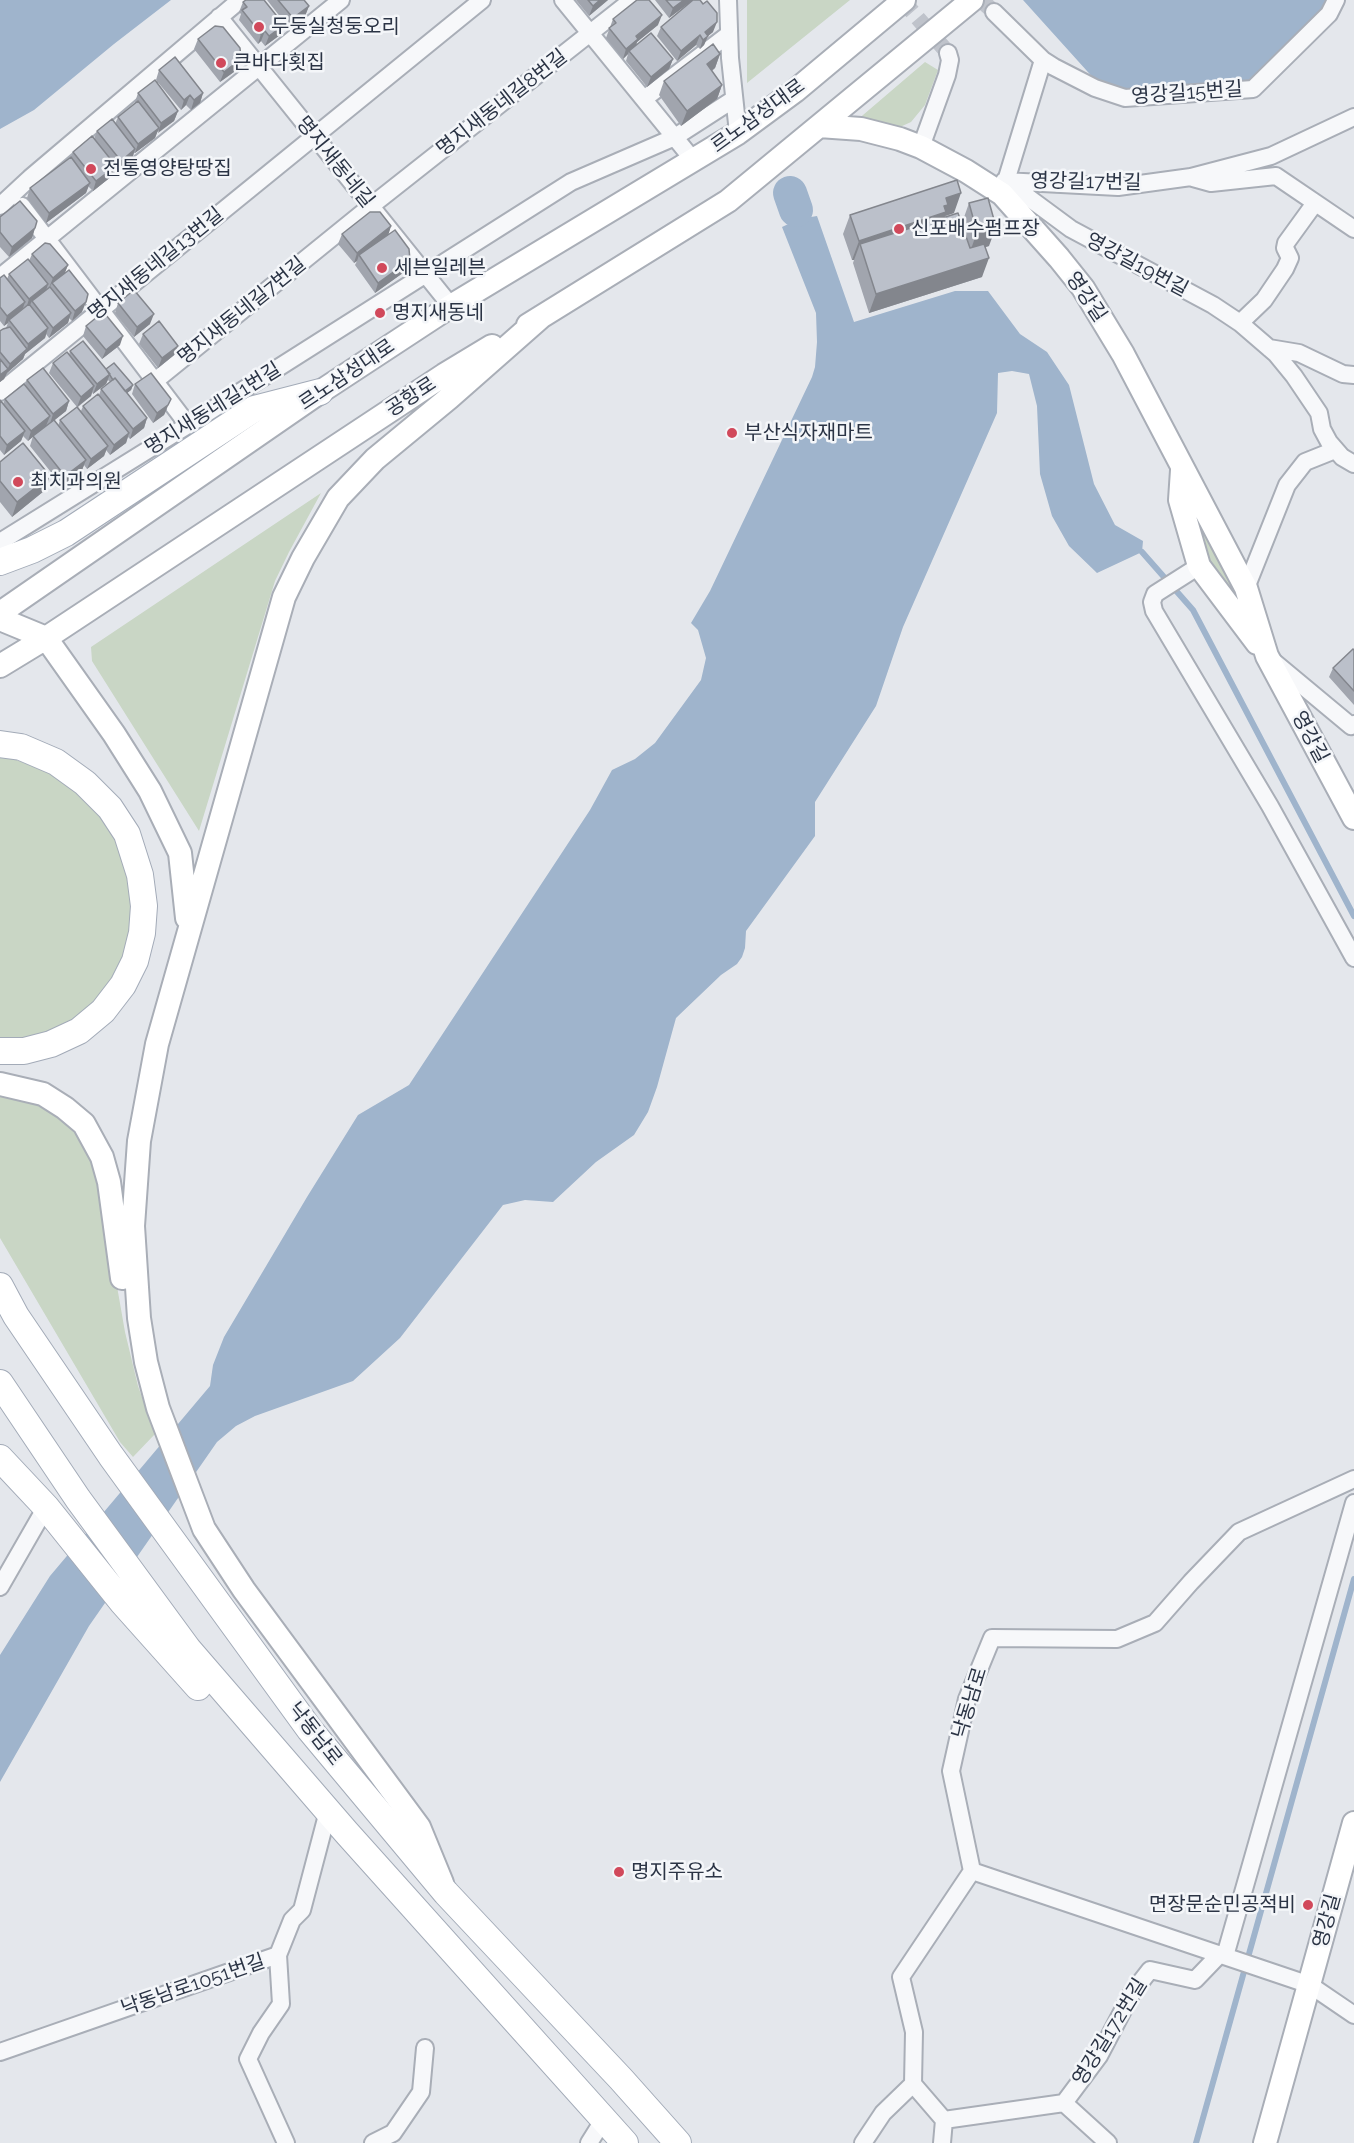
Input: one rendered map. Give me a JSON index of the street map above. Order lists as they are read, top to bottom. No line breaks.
{"streets":{"main road":["르노삼성대로","영강길","공항로","낙동남로"],"street":["영강길15번길","명지새동네길8번길","명지새동네길","영강길17번길","명지새동네길13번길","영강길19번길","명지새동네길7번길","명지새동네길1번길","낙동남로1051번길","영강길172번길"]},"crossings":[["명지새동네길8번길","명지새동네길"],["명지새동네길8번길","명지새동네길7번길"],["르노삼성대로","명지새동네길"],["명지새동네길","명지새동네길13번길"],["명지새동네길","명지새동네길7번길"],["명지새동네길","명지새동네길1번길"],["영강길17번길","영강길19번길"],["영강길17번길","영강길"],["영강길","공항로"],["낙동남로","낙동남로1051번길"]],"places":["두둥실청둥오리","큰바다횟집","전통영양탕땅집","신포배수펌프장","세븐일레븐","명지새동네","부산식자재마트","최치과의원","명지주유소","면장문순민공적비"]}
